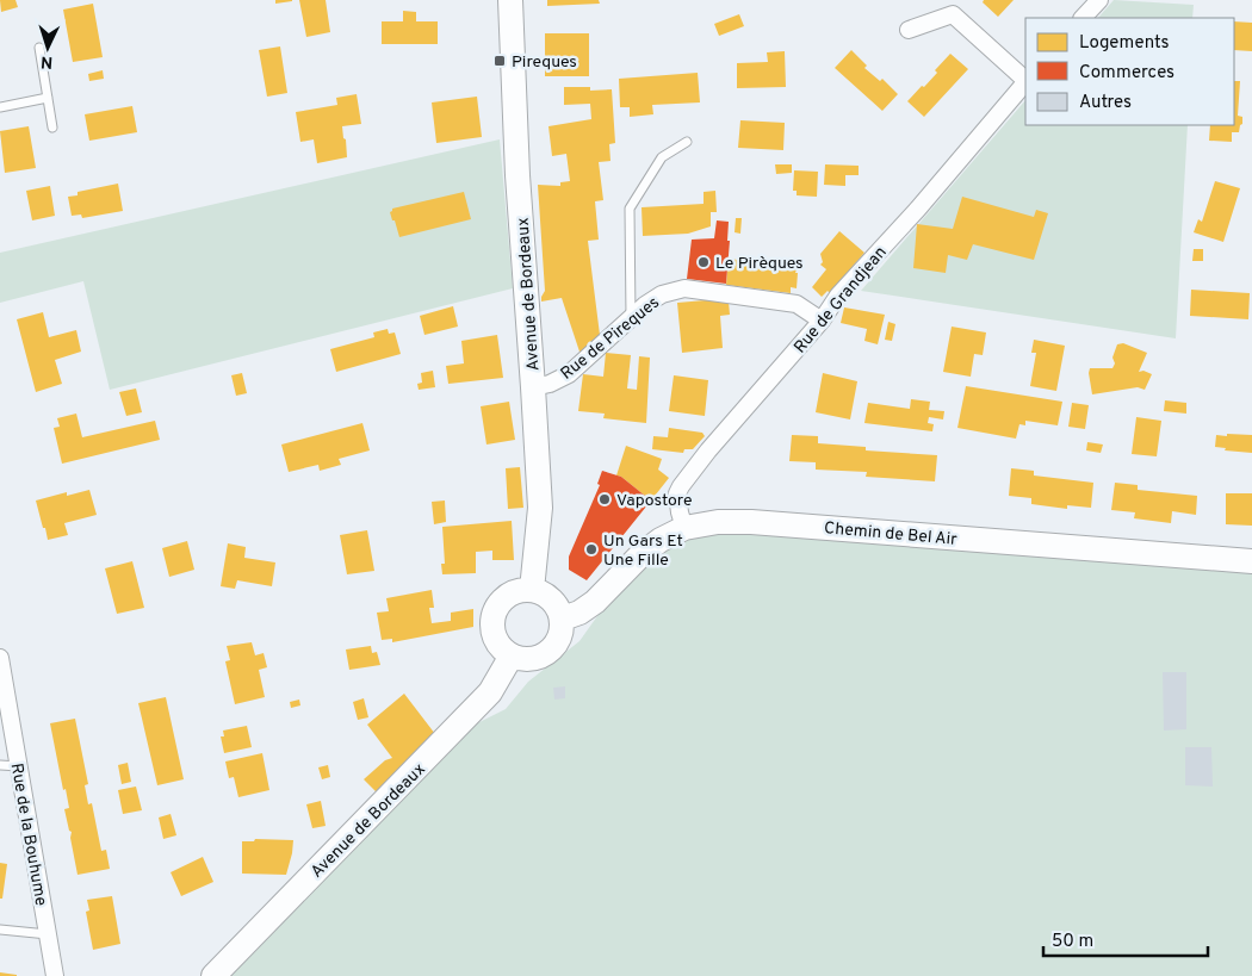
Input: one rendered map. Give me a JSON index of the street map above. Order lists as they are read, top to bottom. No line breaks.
{"streets":{"main road":["Avenue de Bordeaux","Chemin de Bel Air"],"street":["Rue de Grandjean","Rue de Pireques","Rue de la Bouhume"]},"crossings":[["Avenue de Bordeaux","Rue de Pireques"],["Avenue de Bordeaux","Chemin de Bel Air"],["Rue de Grandjean","Rue de Pireques"],["Rue de Grandjean","Chemin de Bel Air"]],"places":{"transit":["Pireques"],"other":["Le Pirèques","Vapostore","Un Gars Et Une Fille"]},"legend":["Logements","Commerces","Autres"],"scale_bar":"50 m","north":"bottom"}
